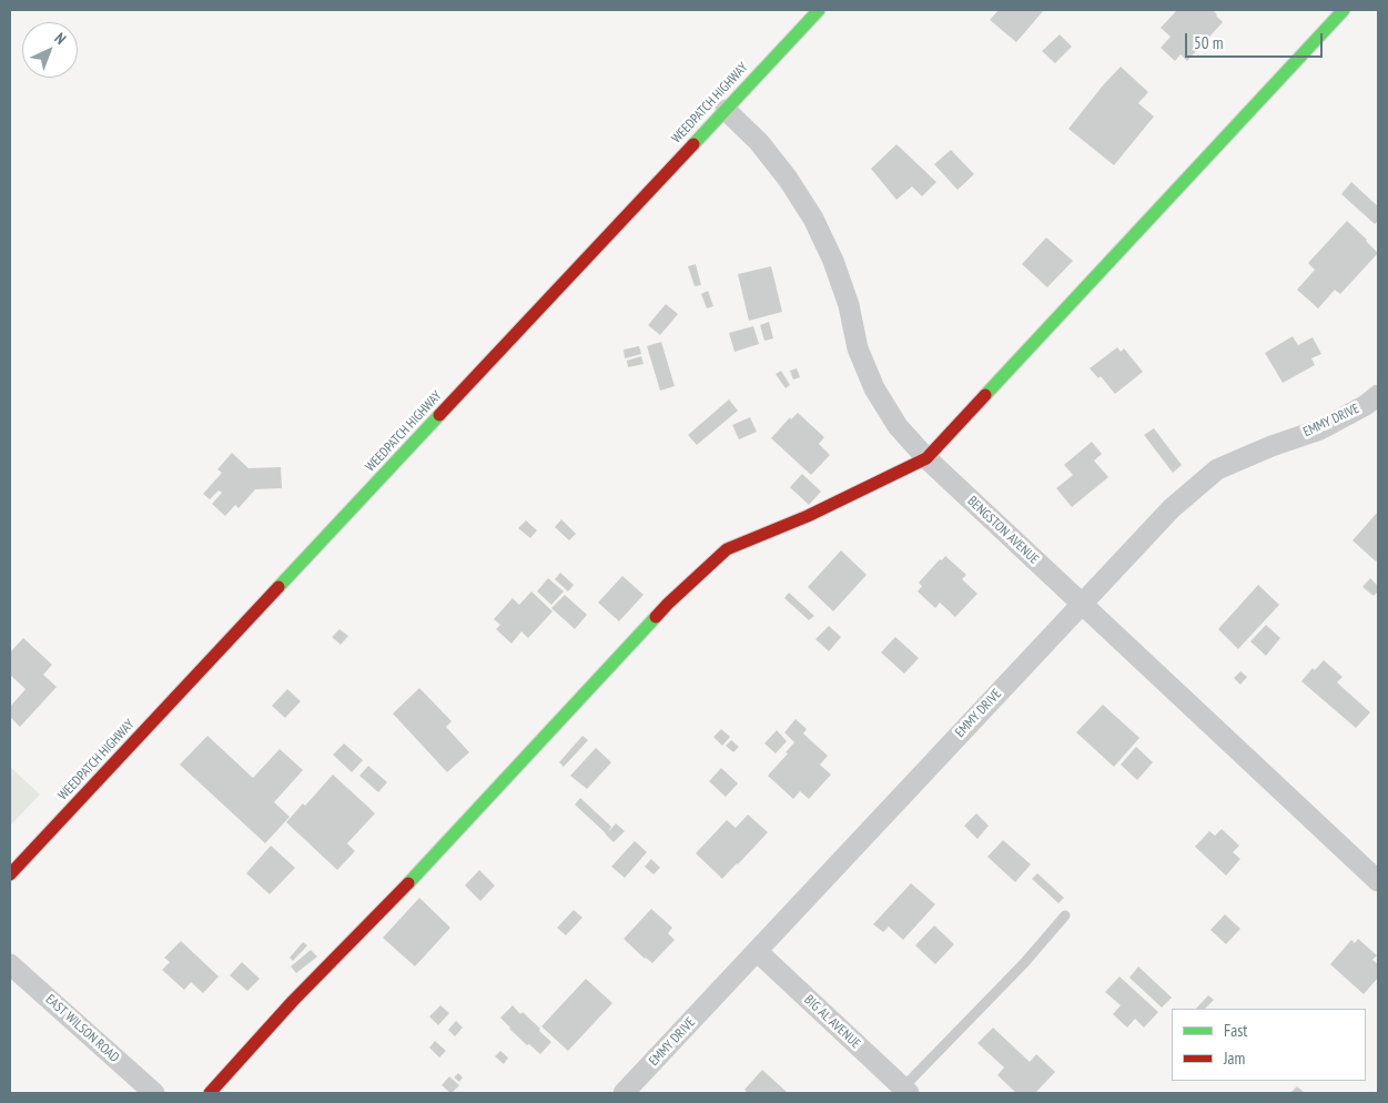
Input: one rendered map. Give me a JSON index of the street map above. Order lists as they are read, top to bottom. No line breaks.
{"streets":{"street":["WEEDPATCH HIGHWAY","EMMY DRIVE","BENGSTON AVENUE","BIG AL AVENUE","EAST WILSON ROAD"]},"crossings":[["WEEDPATCH HIGHWAY","BENGSTON AVENUE"],["EMMY DRIVE","BENGSTON AVENUE"],["EMMY DRIVE","BIG AL AVENUE"]],"legend":["Fast","Jam"],"scale_bar":"50 m","north":"top right"}
